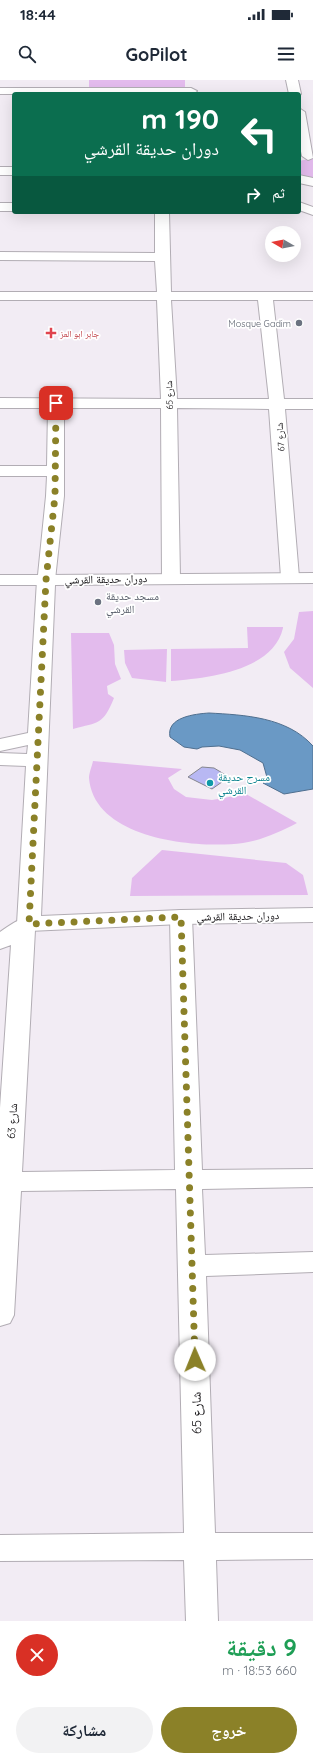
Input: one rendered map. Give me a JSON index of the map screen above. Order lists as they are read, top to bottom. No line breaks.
{"streets":{"street":["شارع 65","شارع 67","دوران حديقة القرشي","شارع 63"]},"crossings":[["شارع 65","دوران حديقة القرشي"],["شارع 67","دوران حديقة القرشي"],["دوران حديقة القرشي","شارع 63"]],"places":{"other":["Mosque Gadim","مسجد حديقة القرشي","مسرح حديقة القرشي"],"health":["جابر ابو العز"]},"north":"left","page":{"status":"18:44","header":"GoPilot","turn":["190 m","دوران حديقة القرشي"],"then":"ثم","heading":["9 دقيقة","660 m · 18:53"],"buttons":["خروج","مشاركة"]}}
